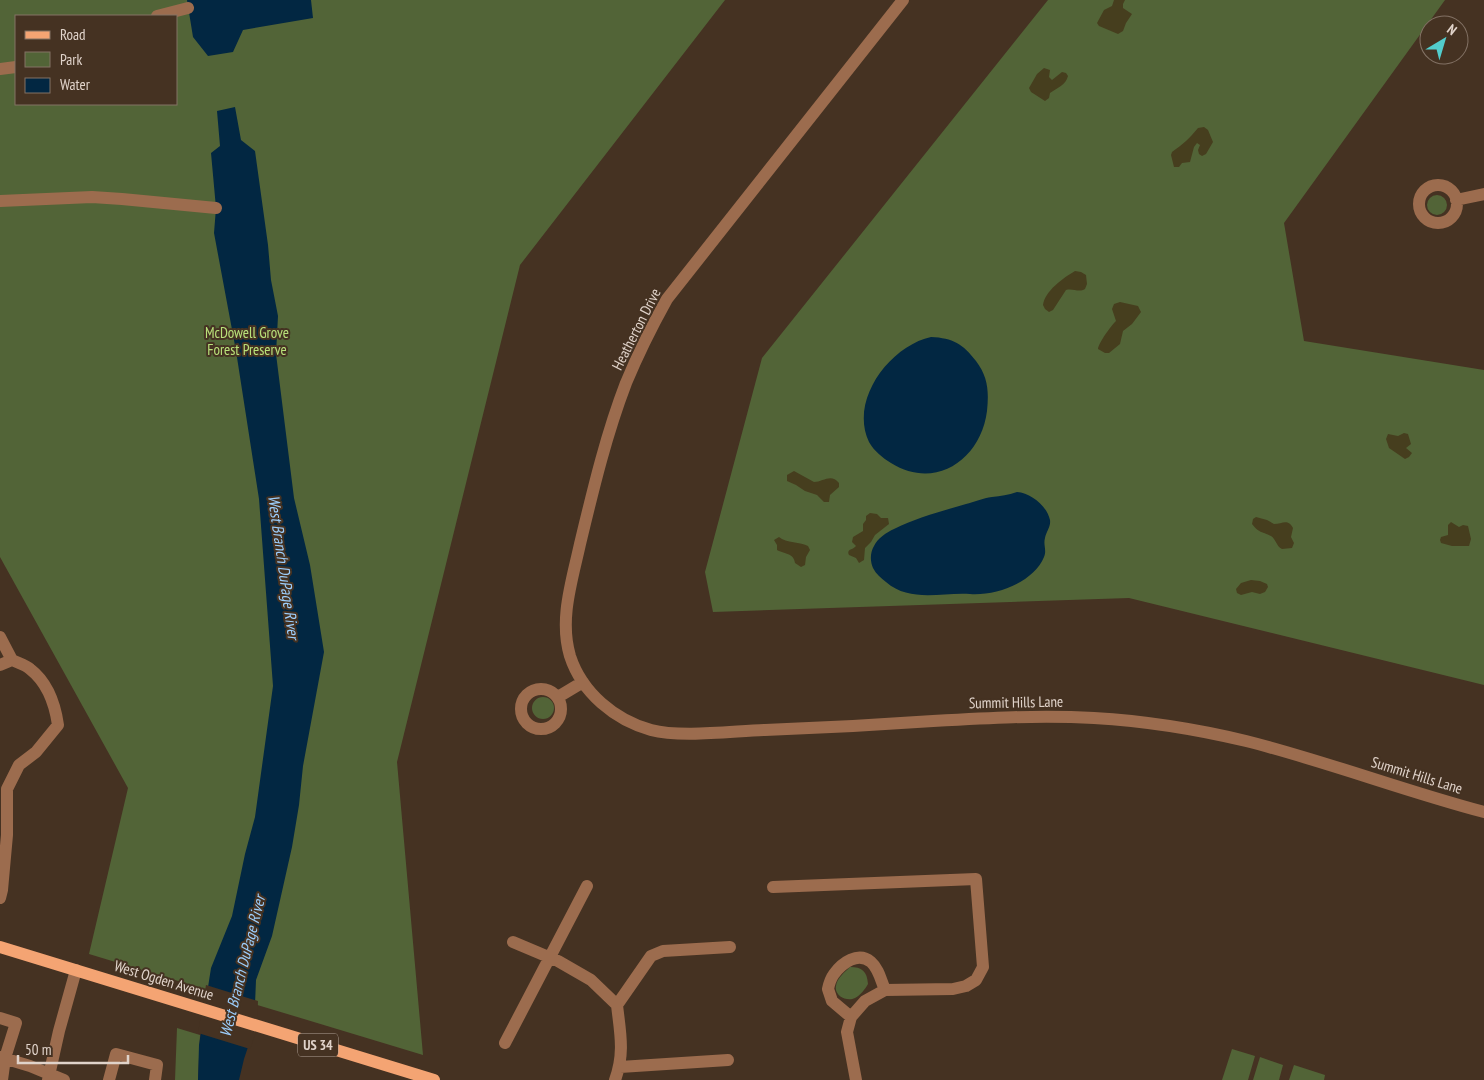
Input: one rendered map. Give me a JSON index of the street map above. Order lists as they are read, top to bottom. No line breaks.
{"streets":{"main road":["West Ogden Avenue","US 34"],"street":["Heatherton Drive","Summit Hills Lane"]},"crossings":[["Heatherton Drive","Summit Hills Lane"]],"water":["West Branch DuPage River"],"parks":["McDowell Grove Forest Preserve"],"legend":["Road","Park","Water"],"scale_bar":"50 m","north":"top right"}
